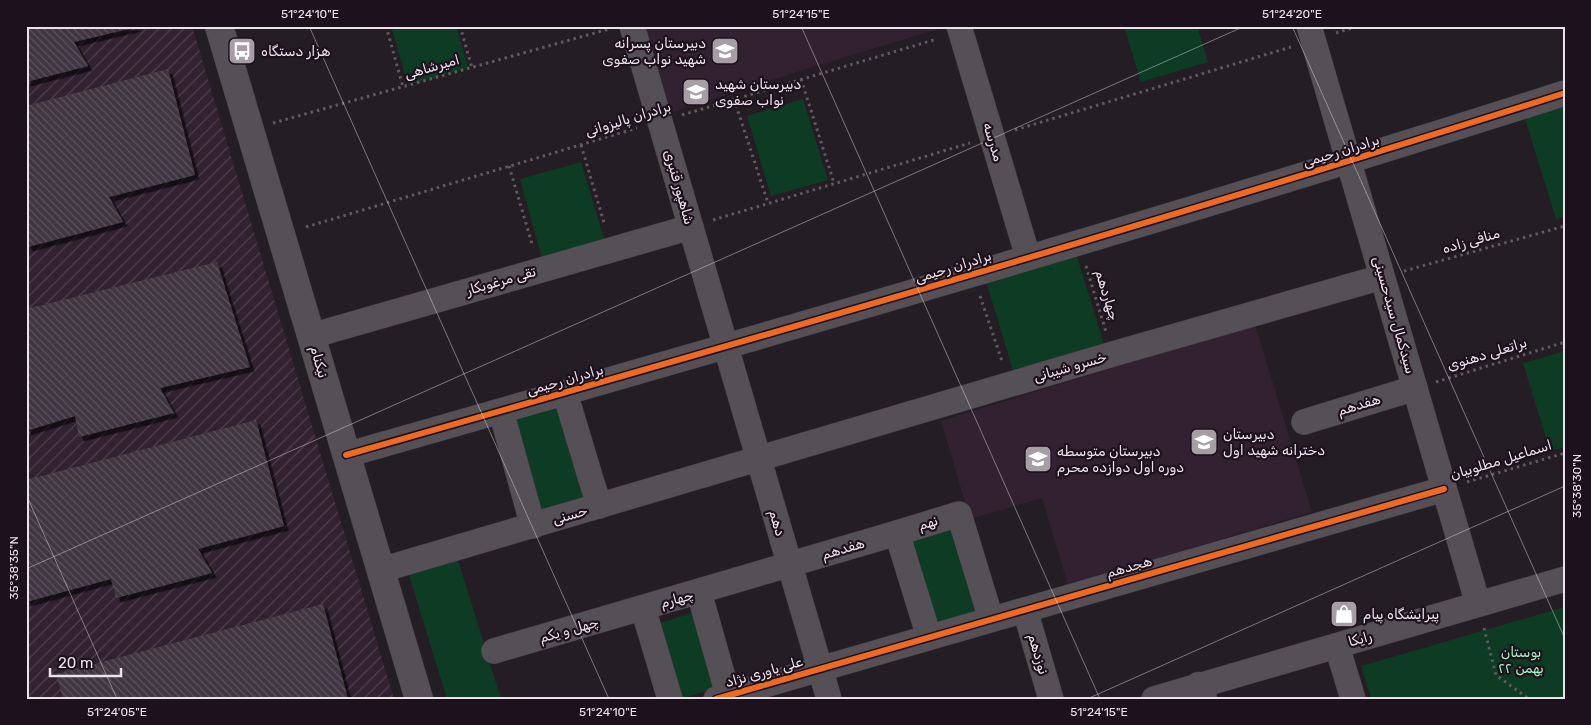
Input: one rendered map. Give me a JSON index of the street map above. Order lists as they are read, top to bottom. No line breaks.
{"streets":{"street":["مدرسه","برادران رحیمی","شاهپور قنبری","تقی مرغوبکار","سیدکمال سیدحسینی","نیکنام","خسرو شیبانی","هفدهم","حسنی","دهم","نهم","هجدهم","چهارم","چهل و یکم","رایکا","نوزدهم","علی یاوری نژاد"],"path":["امیرشاهی","برادران پالیزوانی","منافی زاده","چهاردهم","براتعلی دهنوی","اسماعیل مطلوبیان"]},"crossings":[["امیرشاهی","شاهپور قنبری"],["امیرشاهی","نیکنام"],["برادران پالیزوانی","مدرسه"],["برادران پالیزوانی","شاهپور قنبری"],["برادران پالیزوانی","نیکنام"],["مدرسه","برادران رحیمی"],["برادران رحیمی","شاهپور قنبری"],["برادران رحیمی","چهاردهم"],["برادران رحیمی","سیدکمال سیدحسینی"],["برادران رحیمی","نیکنام"],["برادران رحیمی","دهم"],["شاهپور قنبری","تقی مرغوبکار"],["شاهپور قنبری","دهم"],["منافی زاده","سیدکمال سیدحسینی"],["منافی زاده","خسرو شیبانی"],["تقی مرغوبکار","نیکنام"],["چهاردهم","خسرو شیبانی"],["سیدکمال سیدحسینی","براتعلی دهنوی"],["سیدکمال سیدحسینی","خسرو شیبانی"],["سیدکمال سیدحسینی","هفدهم"],["سیدکمال سیدحسینی","اسماعیل مطلوبیان"],["سیدکمال سیدحسینی","هجدهم"],["سیدکمال سیدحسینی","رایکا"],["براتعلی دهنوی","هفدهم"],["نیکنام","حسنی"],["خسرو شیبانی","حسنی"],["خسرو شیبانی","دهم"],["هفدهم","دهم"],["هفدهم","نهم"],["اسماعیل مطلوبیان","هجدهم"],["حسنی","دهم"],["دهم","هجدهم"],["دهم","علی یاوری نژاد"],["نهم","هجدهم"],["هجدهم","نوزدهم"],["هجدهم","علی یاوری نژاد"],["چهارم","چهل و یکم"],["چهارم","علی یاوری نژاد"]],"parks":["بوستان ۲۲ بهمن"],"places":{"bus stop":["هزار دستگاه"],"school or university":["دبیرستان پسرانه شهید نواب صفوی","دبیرستان شهید نواب صفوی","دبيرستان دخترانه شهید اول","دبیرستان متوسطه دوره اول دوازده محرم"],"shop":["پیرایشگاه پیام"]},"scale_bar":"20 m","coordinates":["51°24'10\"E","51°24'15\"E","51°24'20\"E","35°38'30\"N","35°38'35\"N","51°24'05\"E"]}
